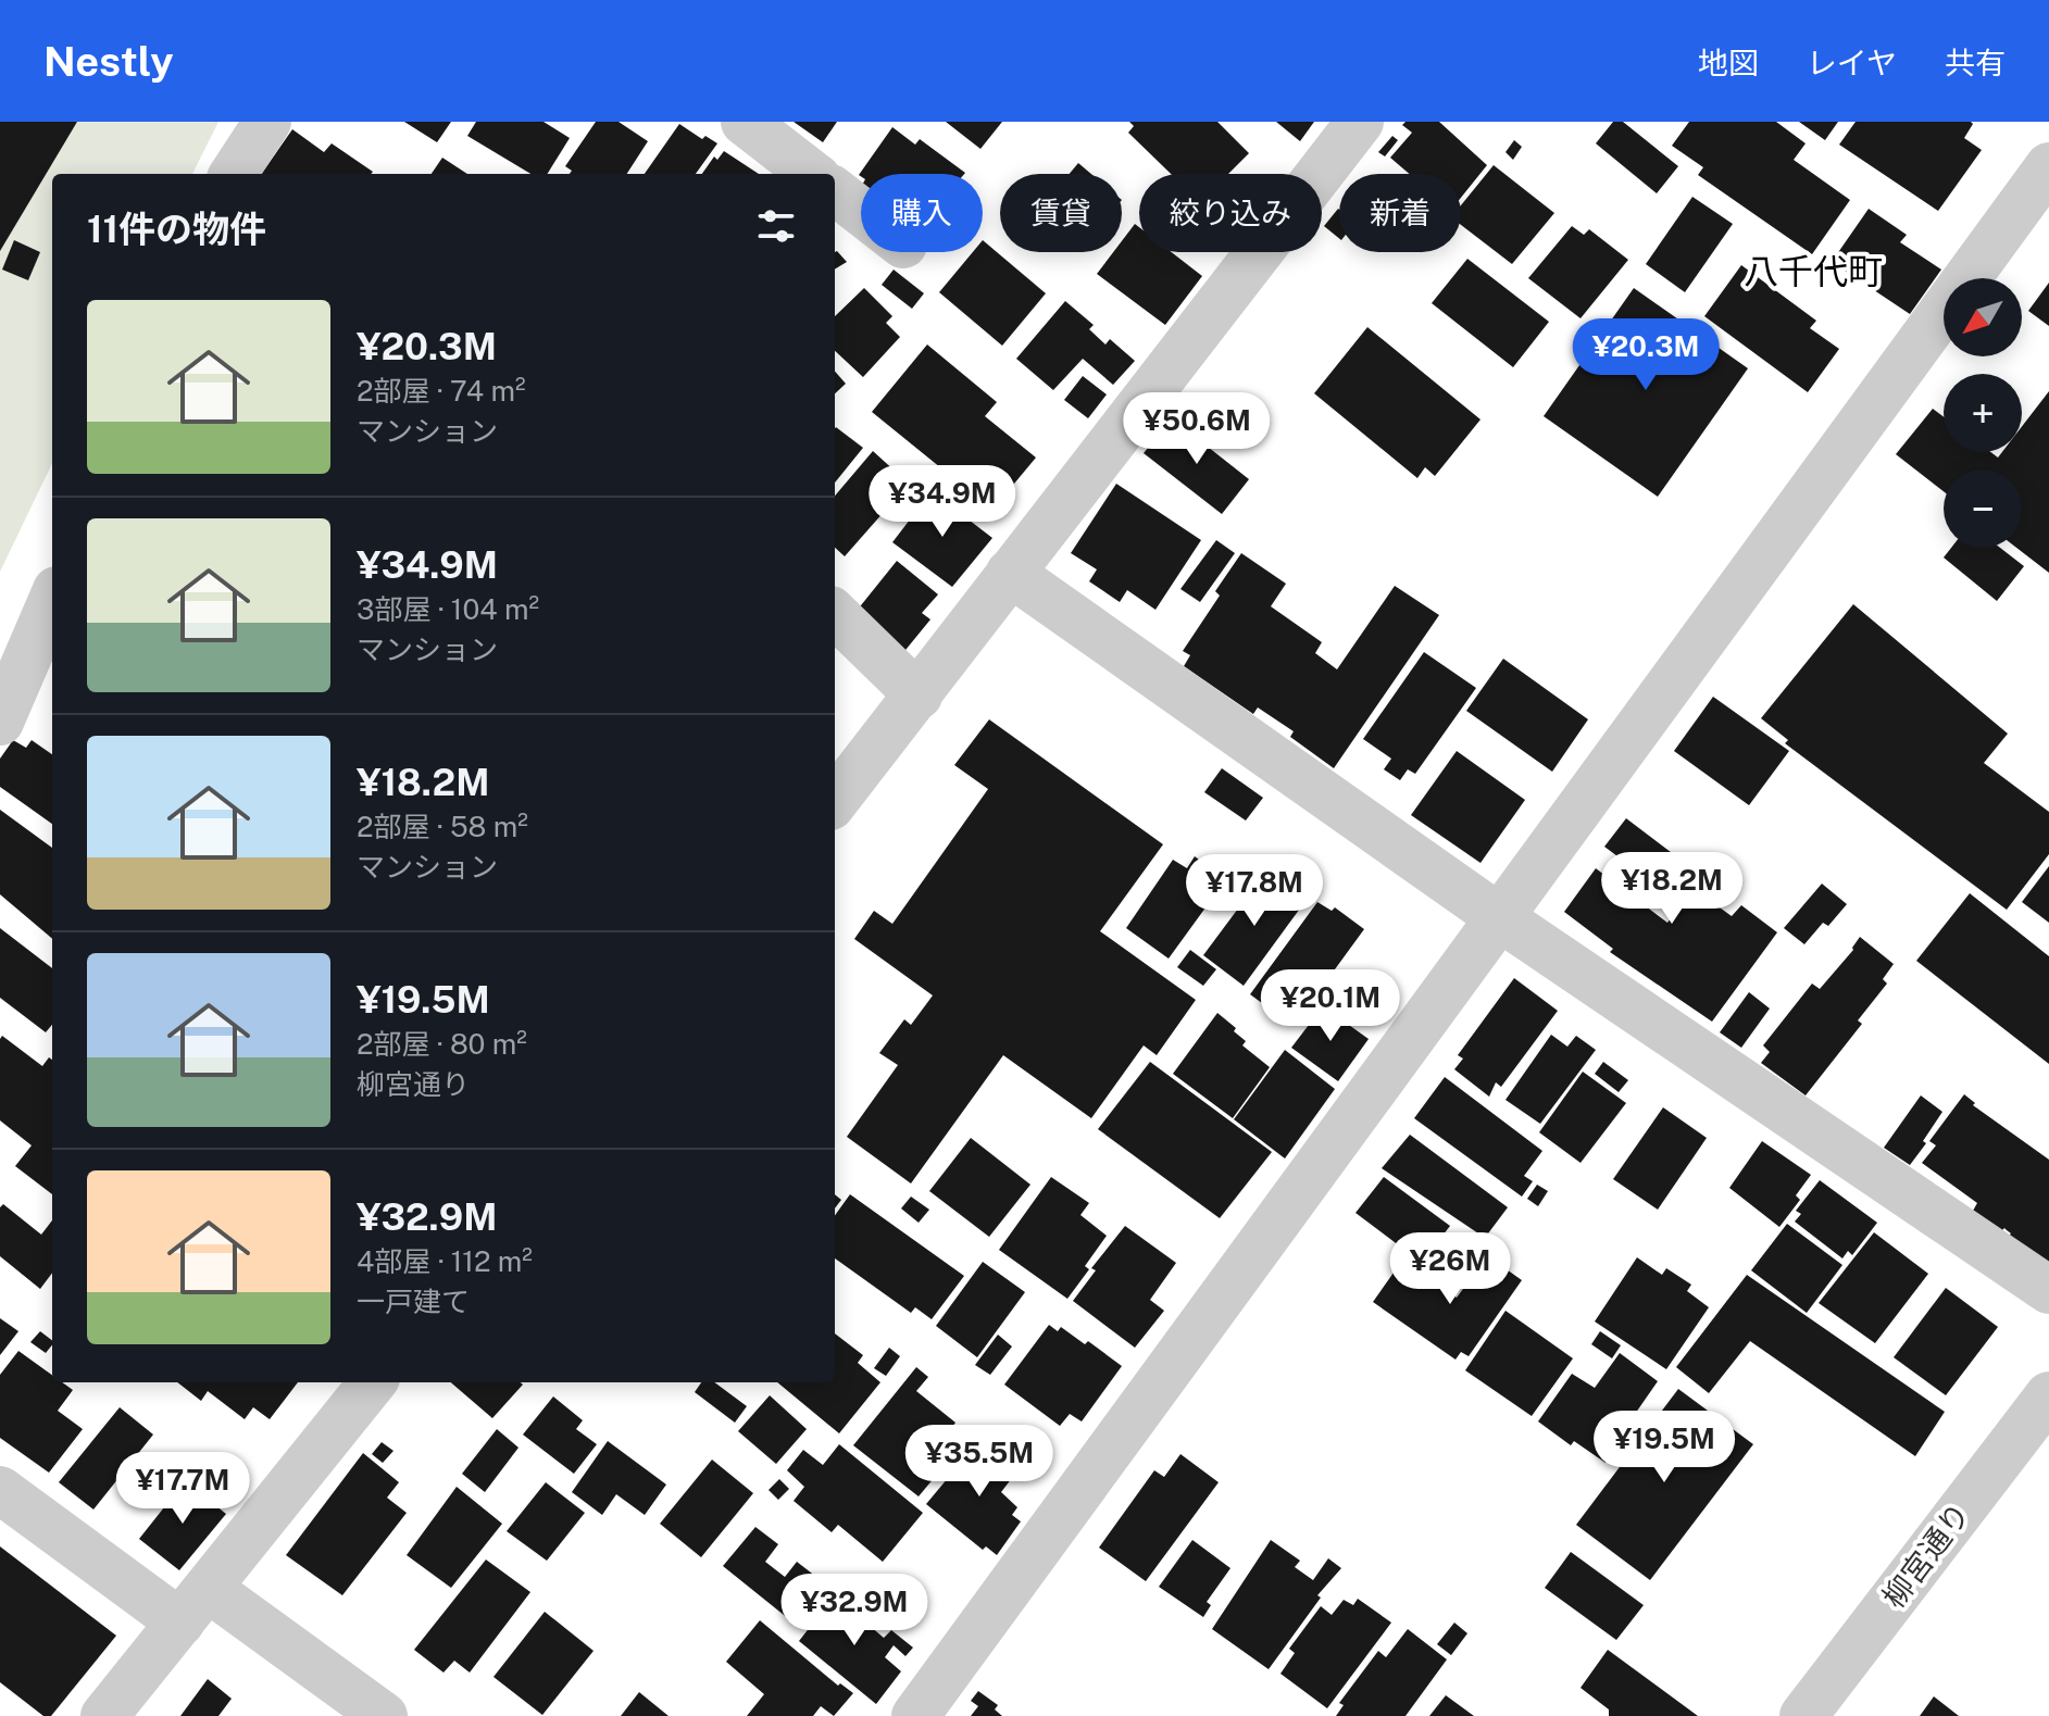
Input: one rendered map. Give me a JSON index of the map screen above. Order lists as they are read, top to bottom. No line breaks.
{"streets":{"street":["柳宮通り"]},"districts":["八千代町"],"north":"bottom left","page":{"header":"Nestly","nav":["地図","レイヤ","共有"],"chip":["購入","賃貸","絞り込み","新着"],"heading":"11件の物件","map_buttons":["+","−"],"list":[{"name":"¥20.3M","note":"2部屋 · 74 m² · マンション"},{"name":"¥34.9M","note":"3部屋 · 104 m² · マンション"},{"name":"¥18.2M","note":"2部屋 · 58 m² · マンション"},{"name":"¥19.5M","note":"2部屋 · 80 m² · 柳宮通り"},{"name":"¥32.9M","note":"4部屋 · 112 m² · 一戸建て"}],"price":["¥20.3M","¥50.6M","¥34.9M","¥18.2M","¥17.8M","¥20.1M","¥26M","¥19.5M","¥35.5M","¥17.7M","¥32.9M"]}}
